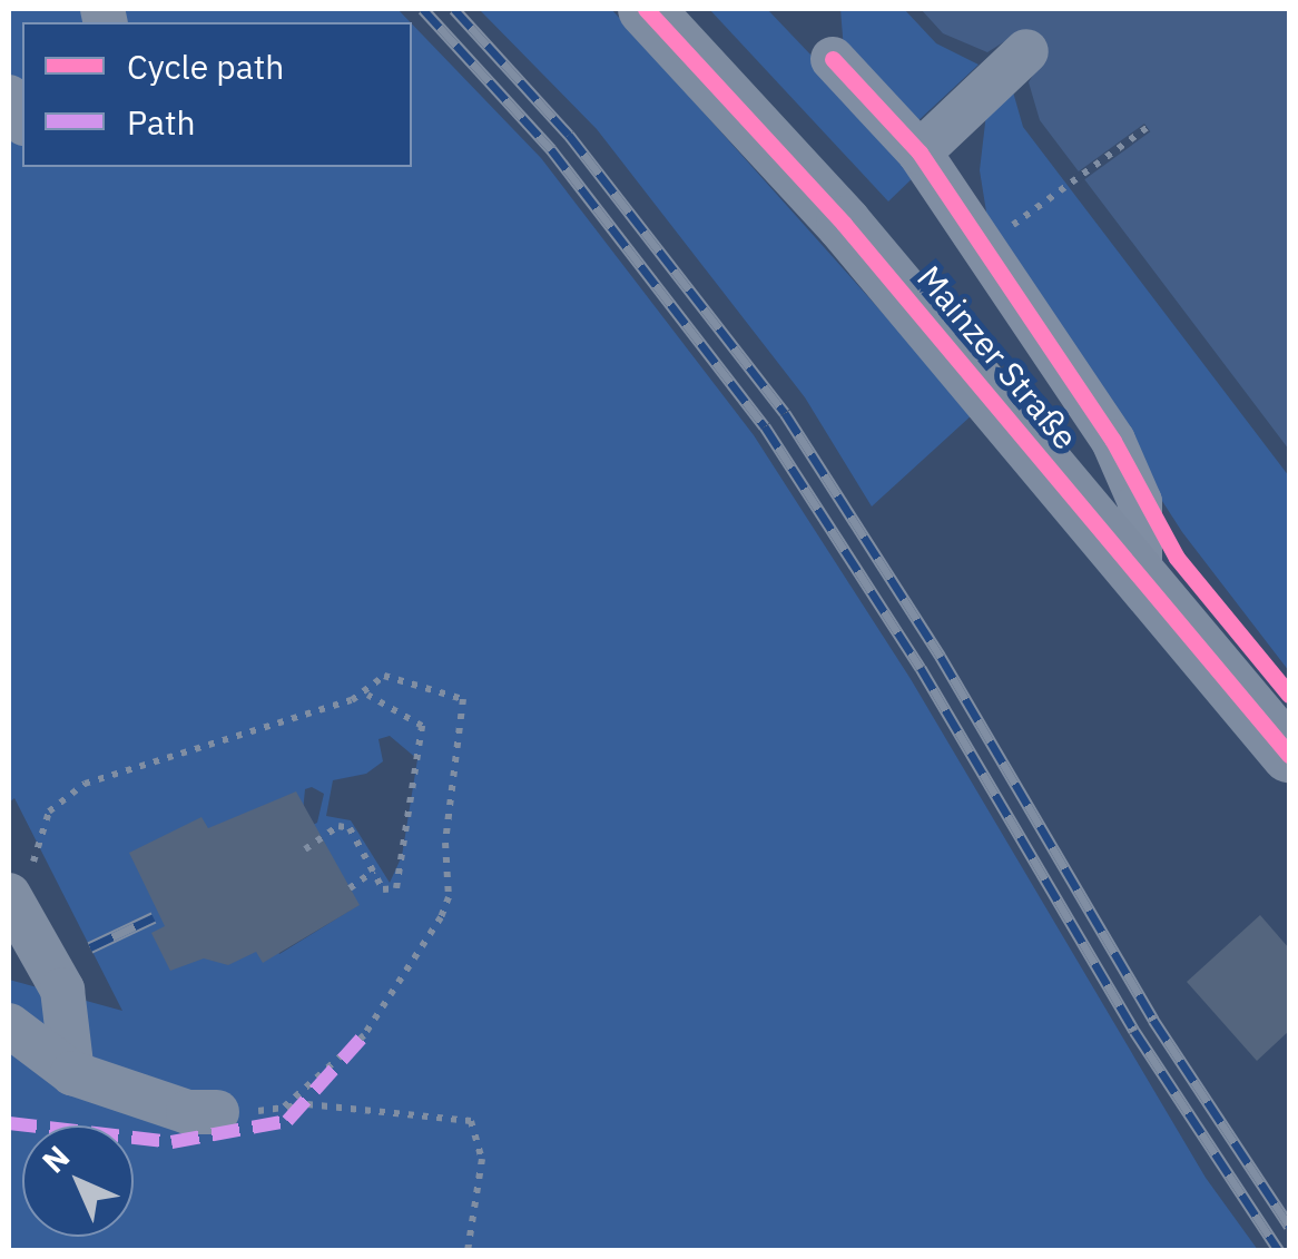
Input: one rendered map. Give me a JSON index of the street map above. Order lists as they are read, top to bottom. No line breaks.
{"streets":{"main road":["Mainzer Straße"]},"legend":["Cycle path","Path"],"north":"top left"}
